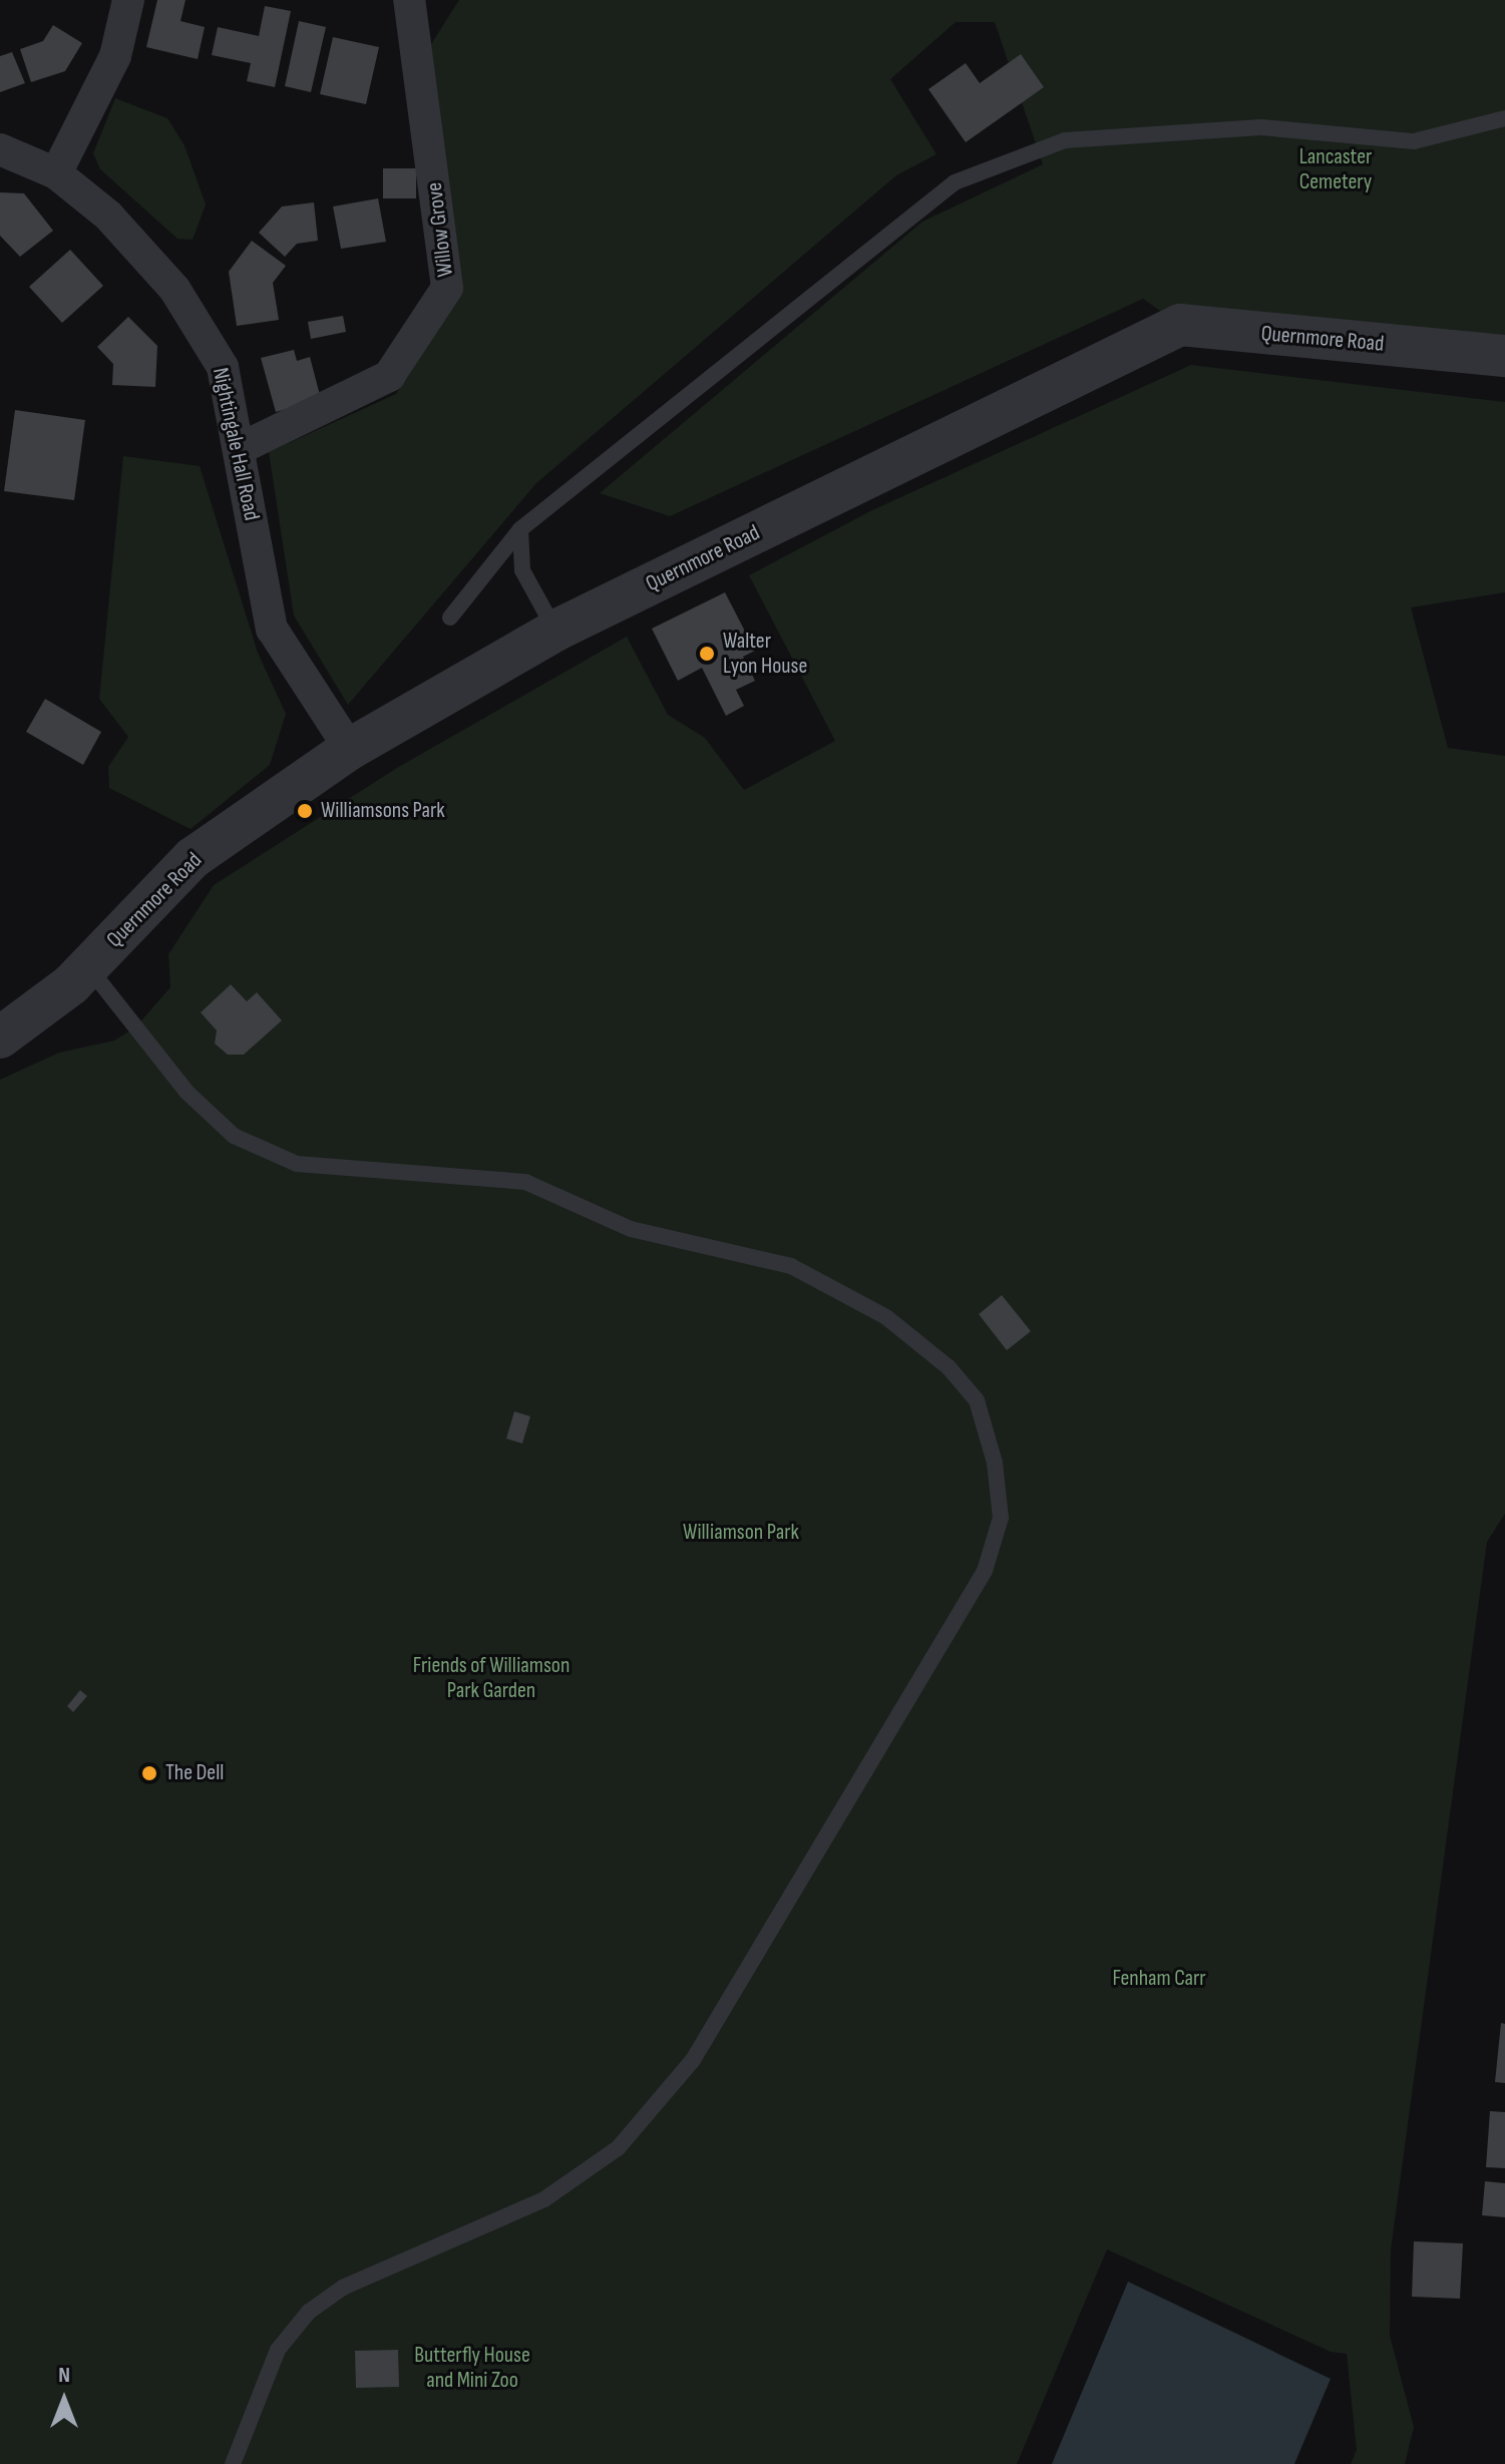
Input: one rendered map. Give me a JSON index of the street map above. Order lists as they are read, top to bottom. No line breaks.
{"streets":{"street":["Willow Grove","Quernmore Road","Nightingale Hall Road"]},"crossings":[["Willow Grove","Nightingale Hall Road"],["Quernmore Road","Nightingale Hall Road"]],"parks":["Lancaster Cemetery","Williamson Park","Friends of Williamson Park Garden","Fenham Carr","Butterfly House and Mini Zoo"],"places":["Walter Lyon House","Williamsons Park","The Dell"],"north":"top"}
